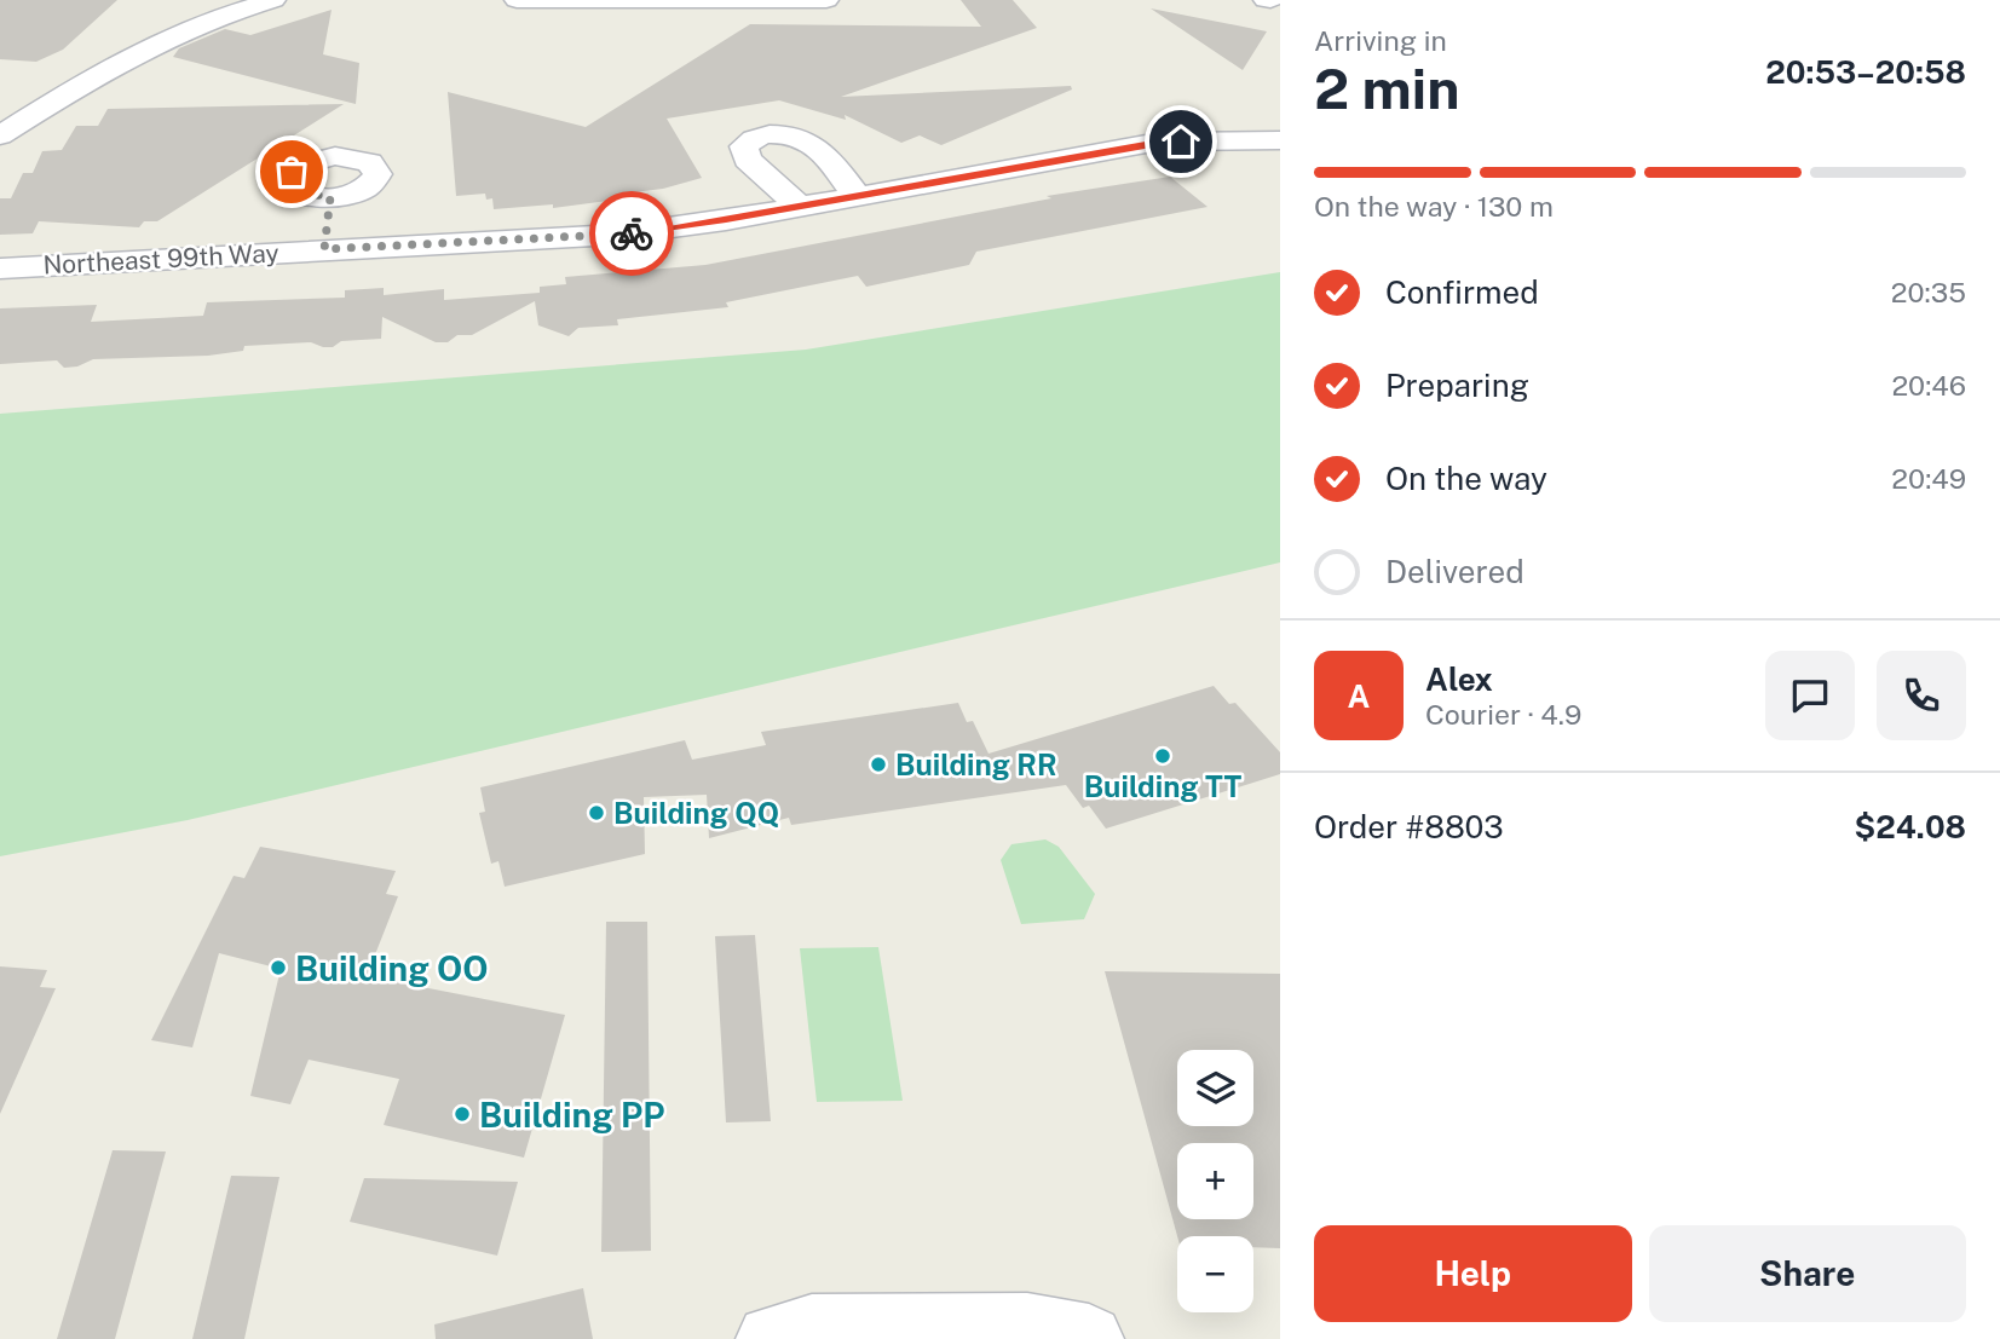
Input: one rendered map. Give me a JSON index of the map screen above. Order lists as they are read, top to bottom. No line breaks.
{"streets":{"street":["Northeast 99th Way"]},"places":["Building TT","Building RR","Building QQ","Building OO","Building PP"],"page":{"heading":["2 min","Arriving in","20:53–20:58"],"panel":["Alex","Courier · 4.9","Order #8803","$24.08"],"bar":"On the way · 130 m","list":[["Confirmed","20:35"],["Preparing","20:46"],["On the way","20:49"],"Delivered"],"round":"A","map_buttons":["+","−"],"buttons":["Help","Share"]}}
